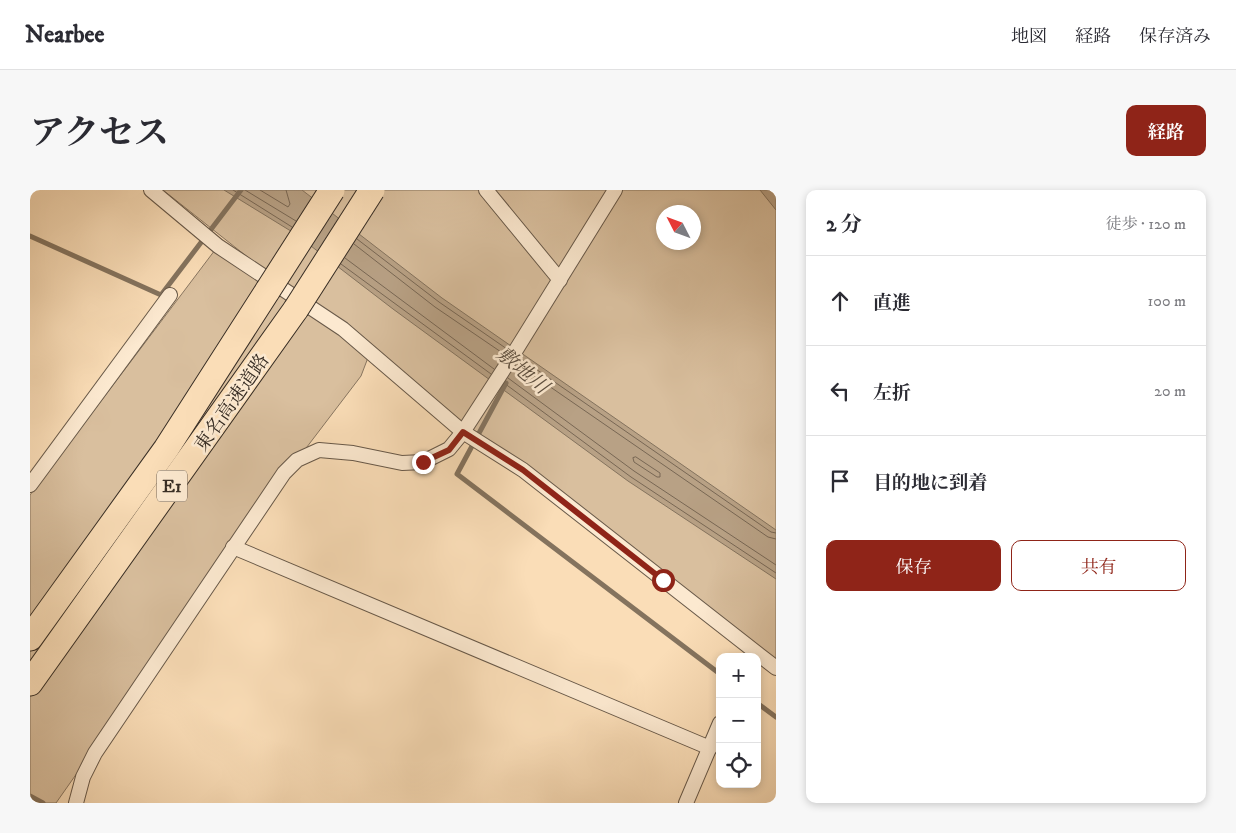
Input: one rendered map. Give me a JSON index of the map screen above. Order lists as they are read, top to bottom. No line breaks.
{"streets":{"highway":["東名高速道路","E1"]},"water":["敷地川"],"north":"top left","page":{"header":"Nearbee","nav":["地図","経路","保存済み"],"title":"アクセス","buttons":["経路",["保存","共有"]],"heading":["2 分","徒歩 · 120 m"],"list":[["直進","100 m"],["左折","20 m"],"目的地に到着"],"map_buttons":["+","−"]}}
